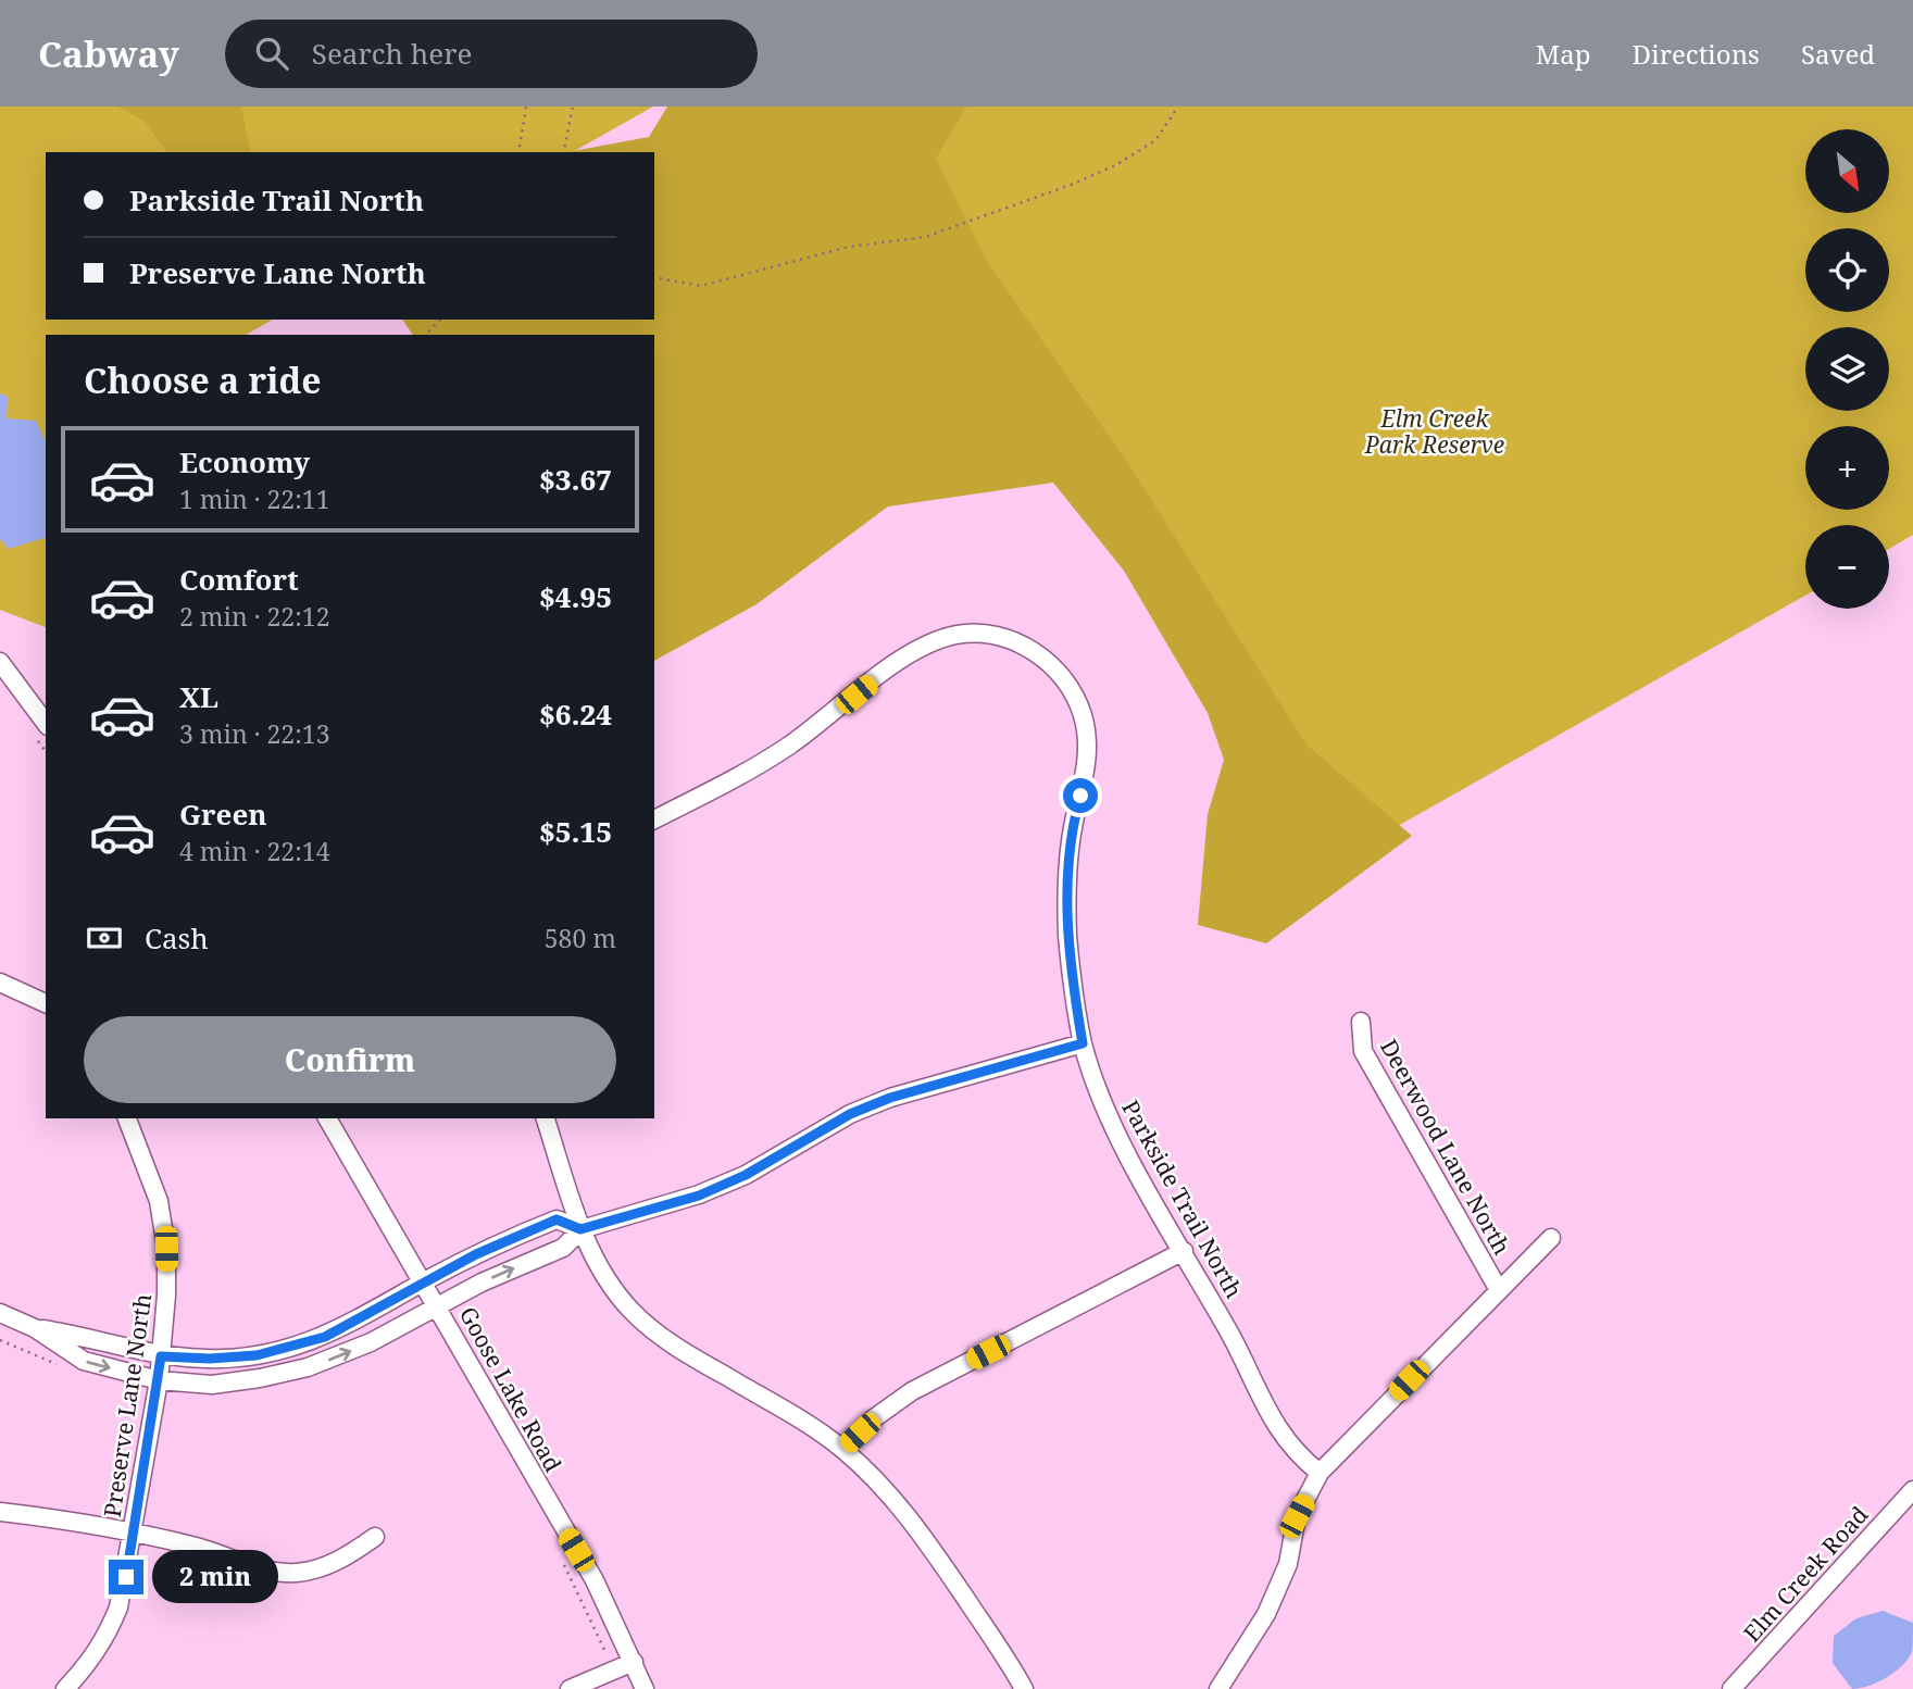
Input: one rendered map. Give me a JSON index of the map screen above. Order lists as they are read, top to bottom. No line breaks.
{"streets":{"street":["Deerwood Lane North","Parkside Trail North","Goose Lake Road","Preserve Lane North","Elm Creek Road"]},"parks":["Elm Creek Park Reserve"],"north":"bottom right","page":{"header":"Cabway","search":"Search here","nav":["Map","Directions","Saved"],"map_buttons":["+","−"],"banner":["Parkside Trail North","Preserve Lane North"],"heading":"Choose a ride","list":[{"name":"Economy","note":"1 min · 22:11","value":"$3.67"},{"name":"Comfort","note":"2 min · 22:12","value":"$4.95"},{"name":"XL","note":"3 min · 22:13","value":"$6.24"},{"name":"Green","note":"4 min · 22:14","value":"$5.15"}],"pay":["Cash","580 m"],"buttons":"Confirm","bubble":"2 min"}}
